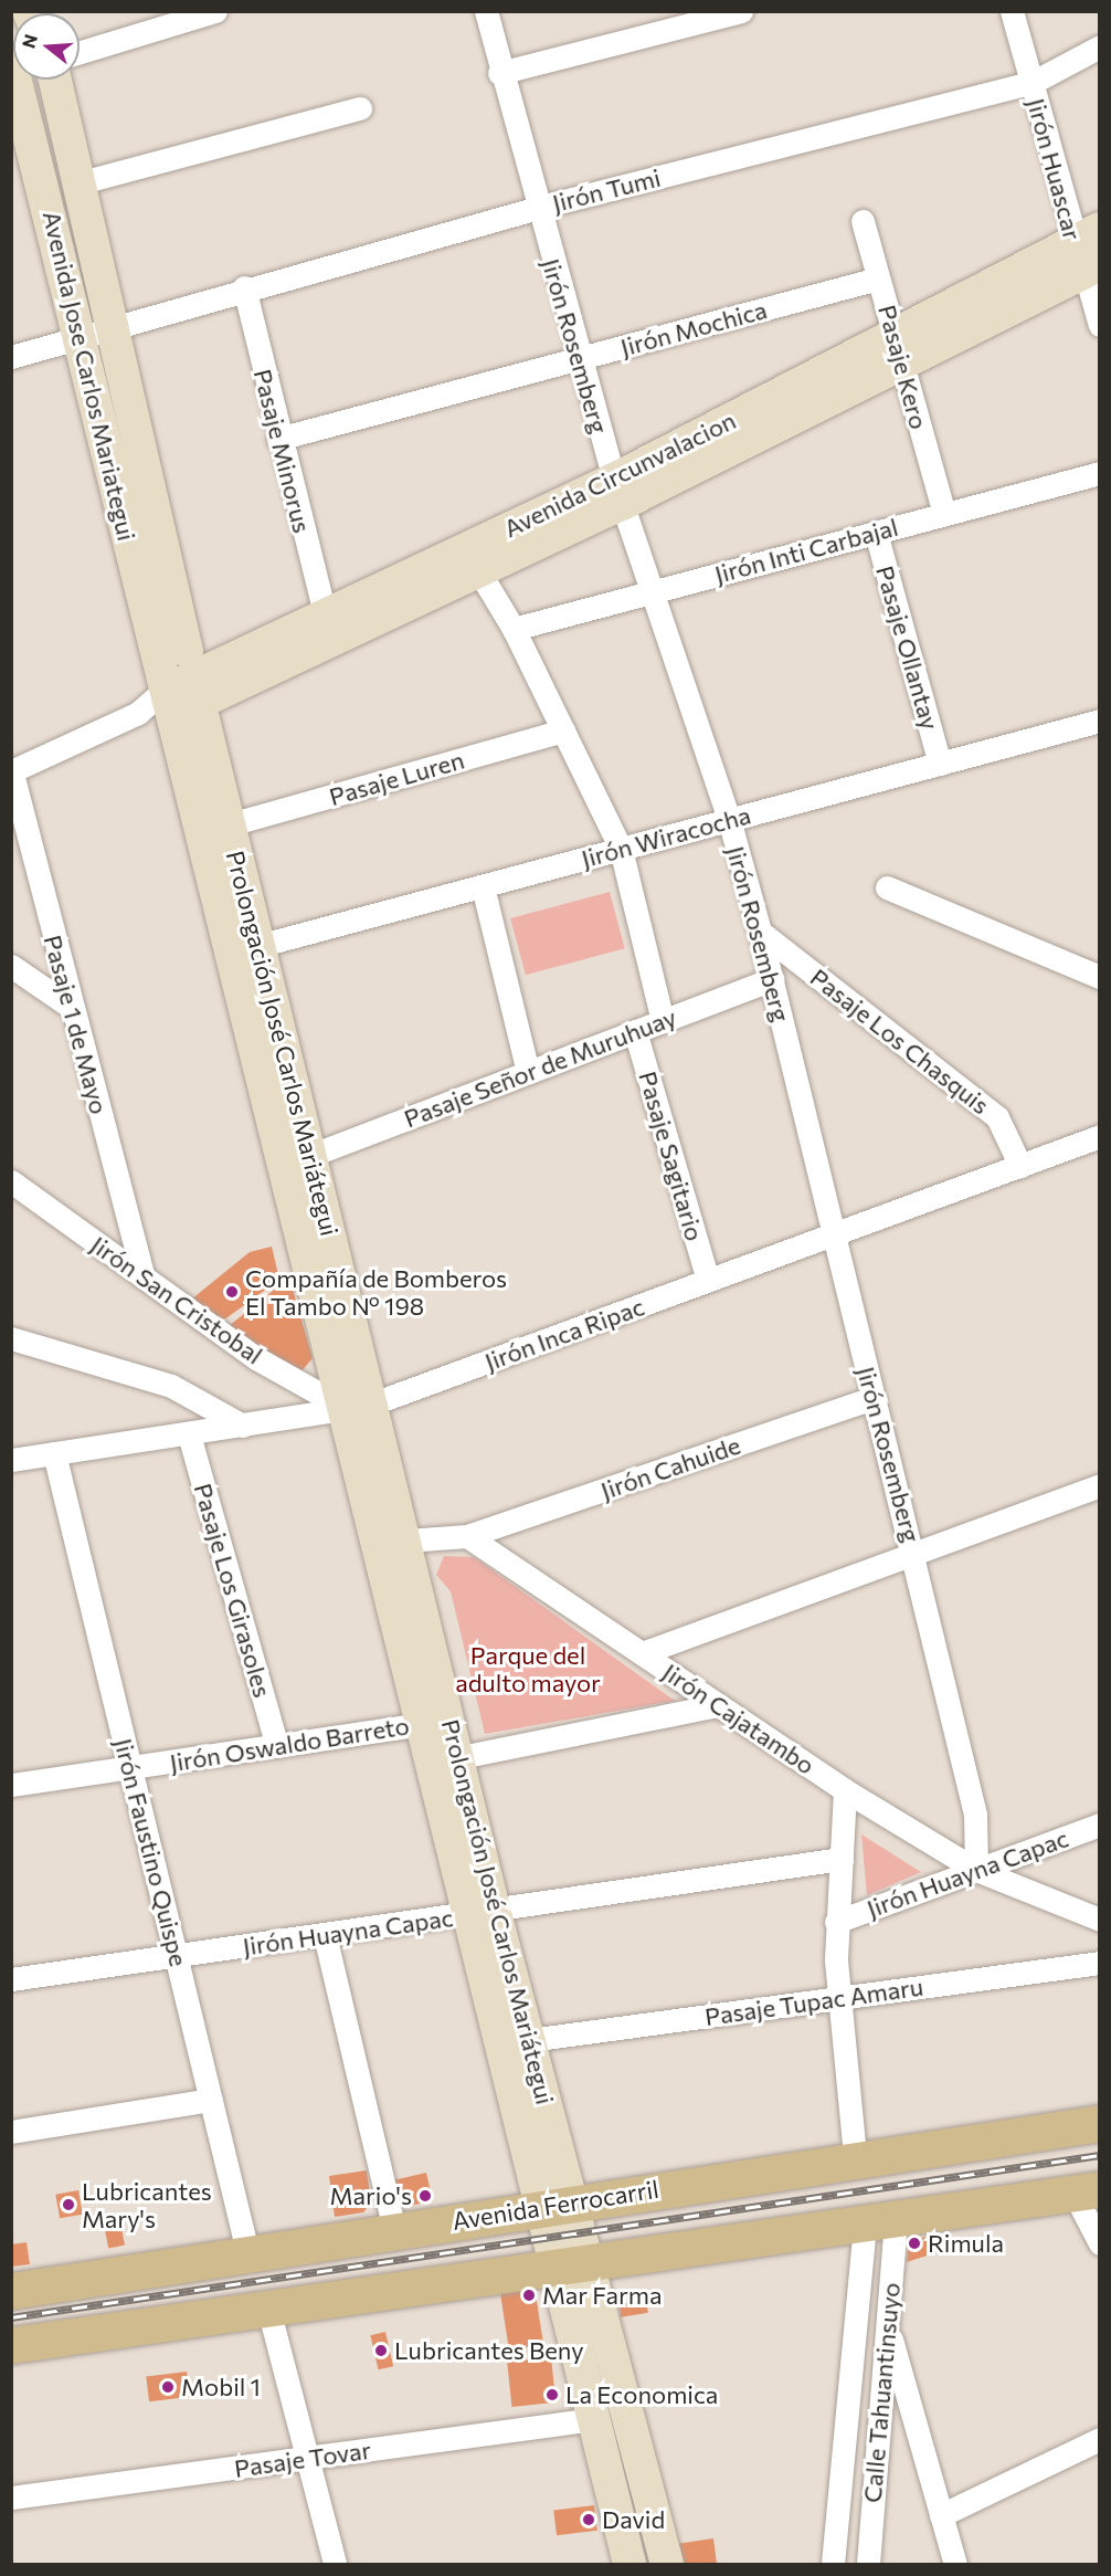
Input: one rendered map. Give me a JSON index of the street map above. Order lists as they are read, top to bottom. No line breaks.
{"streets":{"main road":["Avenida Jose Carlos Mariategui","Avenida Circunvalacion","Prolongación José Carlos Mariátegui","Avenida Ferrocarril"],"street":["Jirón Huascar","Jirón Tumi","Jirón Mochica","Jirón Rosemberg","Pasaje Kero","Pasaje Minorus","Jirón Inti Carbajal","Pasaje Ollantay","Pasaje Luren","Jirón Wiracocha","Pasaje 1 de Mayo","Pasaje Los Chasquis","Pasaje Señor de Muruhuay","Pasaje Sagitario","Jirón San Cristobal","Jirón Inca Ripac","Jirón Cahuide","Pasaje Los Girasoles","Jirón Cajatambo","Jirón Oswaldo Barreto","Jirón Faustino Quispe","Jirón Huayna Capac","Pasaje Tupac Amaru","Calle Tahuantinsuyo","Pasaje Tovar"]},"crossings":[["Jirón Huascar","Jirón Tumi"],["Jirón Huascar","Avenida Circunvalacion"],["Jirón Tumi","Jirón Rosemberg"],["Jirón Tumi","Avenida Jose Carlos Mariategui"],["Jirón Tumi","Pasaje Minorus"],["Jirón Mochica","Jirón Rosemberg"],["Jirón Mochica","Pasaje Kero"],["Jirón Mochica","Pasaje Minorus"],["Jirón Rosemberg","Avenida Circunvalacion"],["Jirón Rosemberg","Jirón Inti Carbajal"],["Jirón Rosemberg","Jirón Wiracocha"],["Jirón Rosemberg","Pasaje Los Chasquis"],["Jirón Rosemberg","Pasaje Señor de Muruhuay"],["Jirón Rosemberg","Jirón Inca Ripac"],["Jirón Rosemberg","Jirón Cahuide"],["Jirón Rosemberg","Jirón Cajatambo"],["Jirón Rosemberg","Jirón Huayna Capac"],["Pasaje Kero","Avenida Circunvalacion"],["Pasaje Kero","Jirón Inti Carbajal"],["Avenida Jose Carlos Mariategui","Avenida Circunvalacion"],["Avenida Jose Carlos Mariategui","Prolongación José Carlos Mariátegui"],["Pasaje Minorus","Avenida Circunvalacion"],["Avenida Circunvalacion","Pasaje 1 de Mayo"],["Avenida Circunvalacion","Prolongación José Carlos Mariátegui"],["Jirón Inti Carbajal","Pasaje Ollantay"],["Pasaje Ollantay","Jirón Wiracocha"],["Pasaje Luren","Prolongación José Carlos Mariátegui"],["Jirón Wiracocha","Prolongación José Carlos Mariátegui"],["Pasaje 1 de Mayo","Jirón San Cristobal"],["Pasaje Los Chasquis","Jirón Inca Ripac"],["Prolongación José Carlos Mariátegui","Pasaje Señor de Muruhuay"],["Prolongación José Carlos Mariátegui","Jirón San Cristobal"],["Prolongación José Carlos Mariátegui","Jirón Inca Ripac"],["Prolongación José Carlos Mariátegui","Jirón Oswaldo Barreto"],["Prolongación José Carlos Mariátegui","Jirón Huayna Capac"],["Prolongación José Carlos Mariátegui","Pasaje Tupac Amaru"],["Prolongación José Carlos Mariátegui","Avenida Ferrocarril"],["Prolongación José Carlos Mariátegui","Pasaje Tovar"],["Pasaje Señor de Muruhuay","Pasaje Sagitario"],["Pasaje Sagitario","Jirón Inca Ripac"],["Jirón San Cristobal","Jirón Inca Ripac"],["Jirón Inca Ripac","Pasaje Los Girasoles"],["Jirón Inca Ripac","Jirón Faustino Quispe"],["Jirón Cahuide","Jirón Cajatambo"],["Pasaje Los Girasoles","Jirón Oswaldo Barreto"],["Jirón Cajatambo","Jirón Huayna Capac"],["Jirón Oswaldo Barreto","Jirón Faustino Quispe"],["Jirón Faustino Quispe","Jirón Huayna Capac"],["Jirón Faustino Quispe","Avenida Ferrocarril"]],"parks":["Parque del adulto mayor"],"places":["Compañía de Bomberos El Tambo Nº 198","Mario's","Lubricantes Mary's","Rimula","Mar Farma","Lubricantes Beny","Mobil 1","La Economica","David"],"north":"left"}
